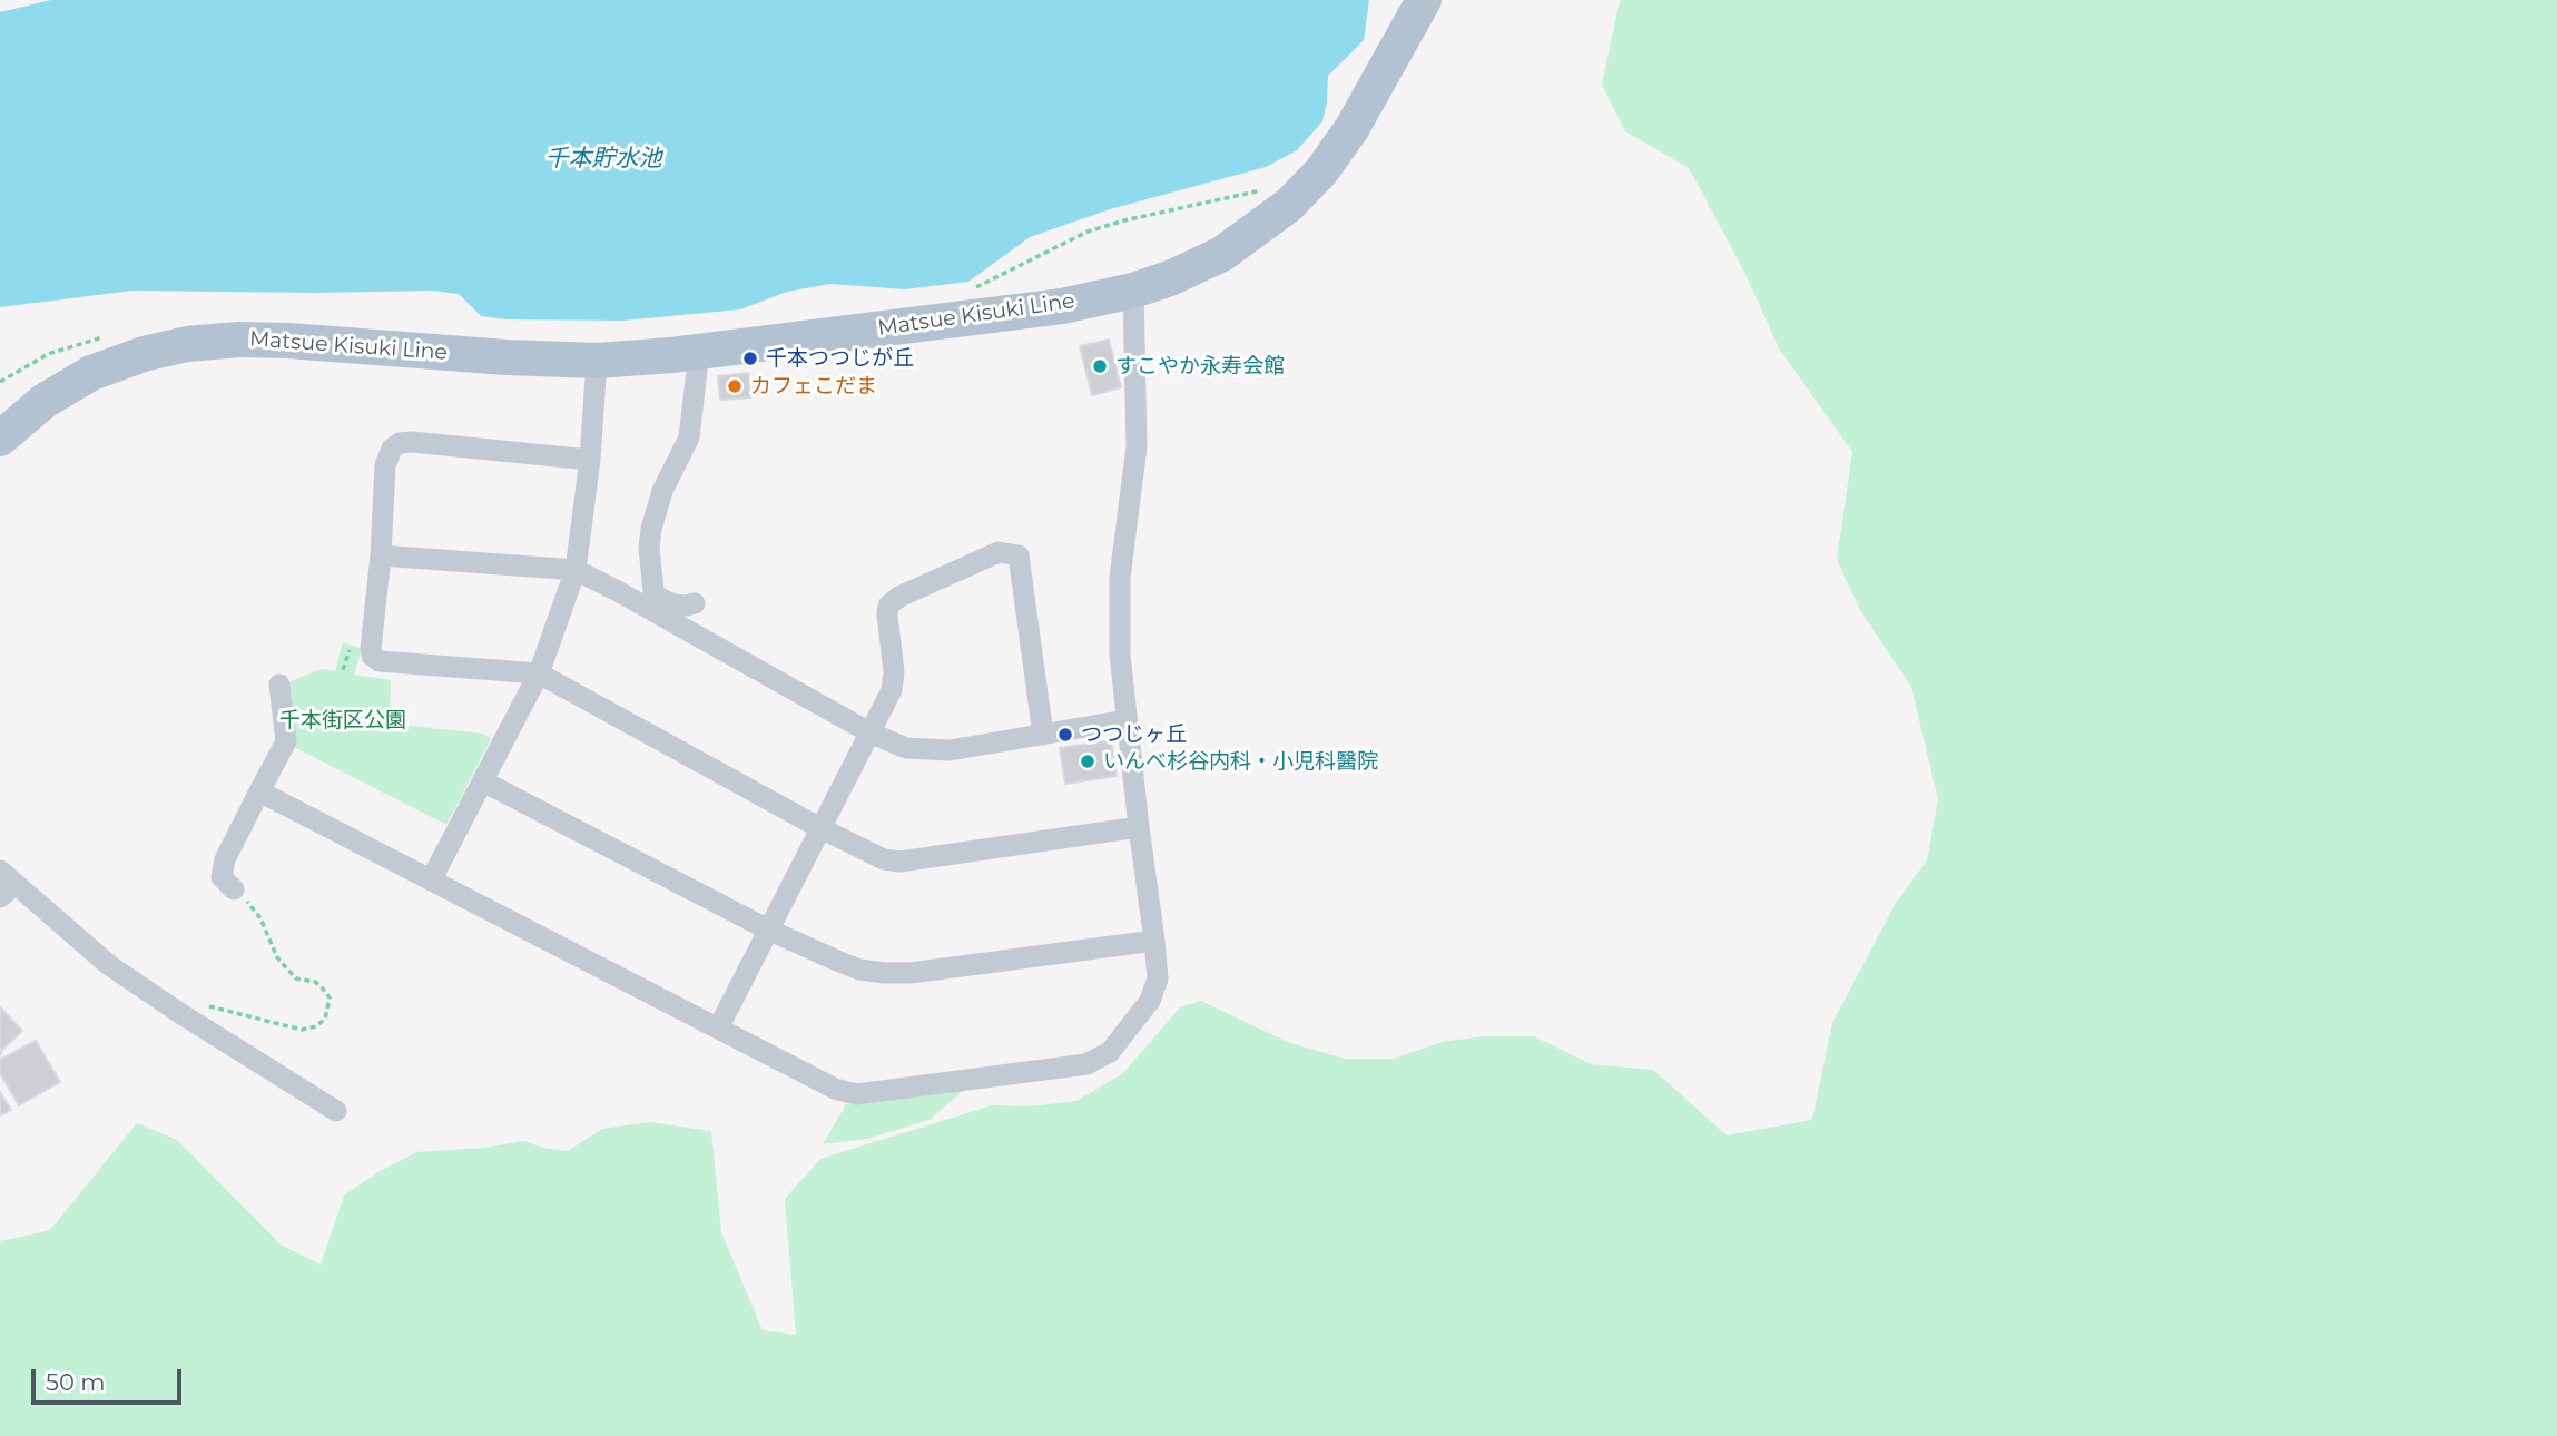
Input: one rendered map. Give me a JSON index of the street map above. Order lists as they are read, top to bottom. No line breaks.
{"streets":{"main road":["Matsue Kisuki Line"]},"water":["千本貯水池"],"parks":["千本街区公園"],"places":["千本つつじが丘","すこやか永寿会館","カフェこだま","つつじヶ丘","いんべ杉谷内科・小児科醫院"],"scale_bar":"50 m"}
